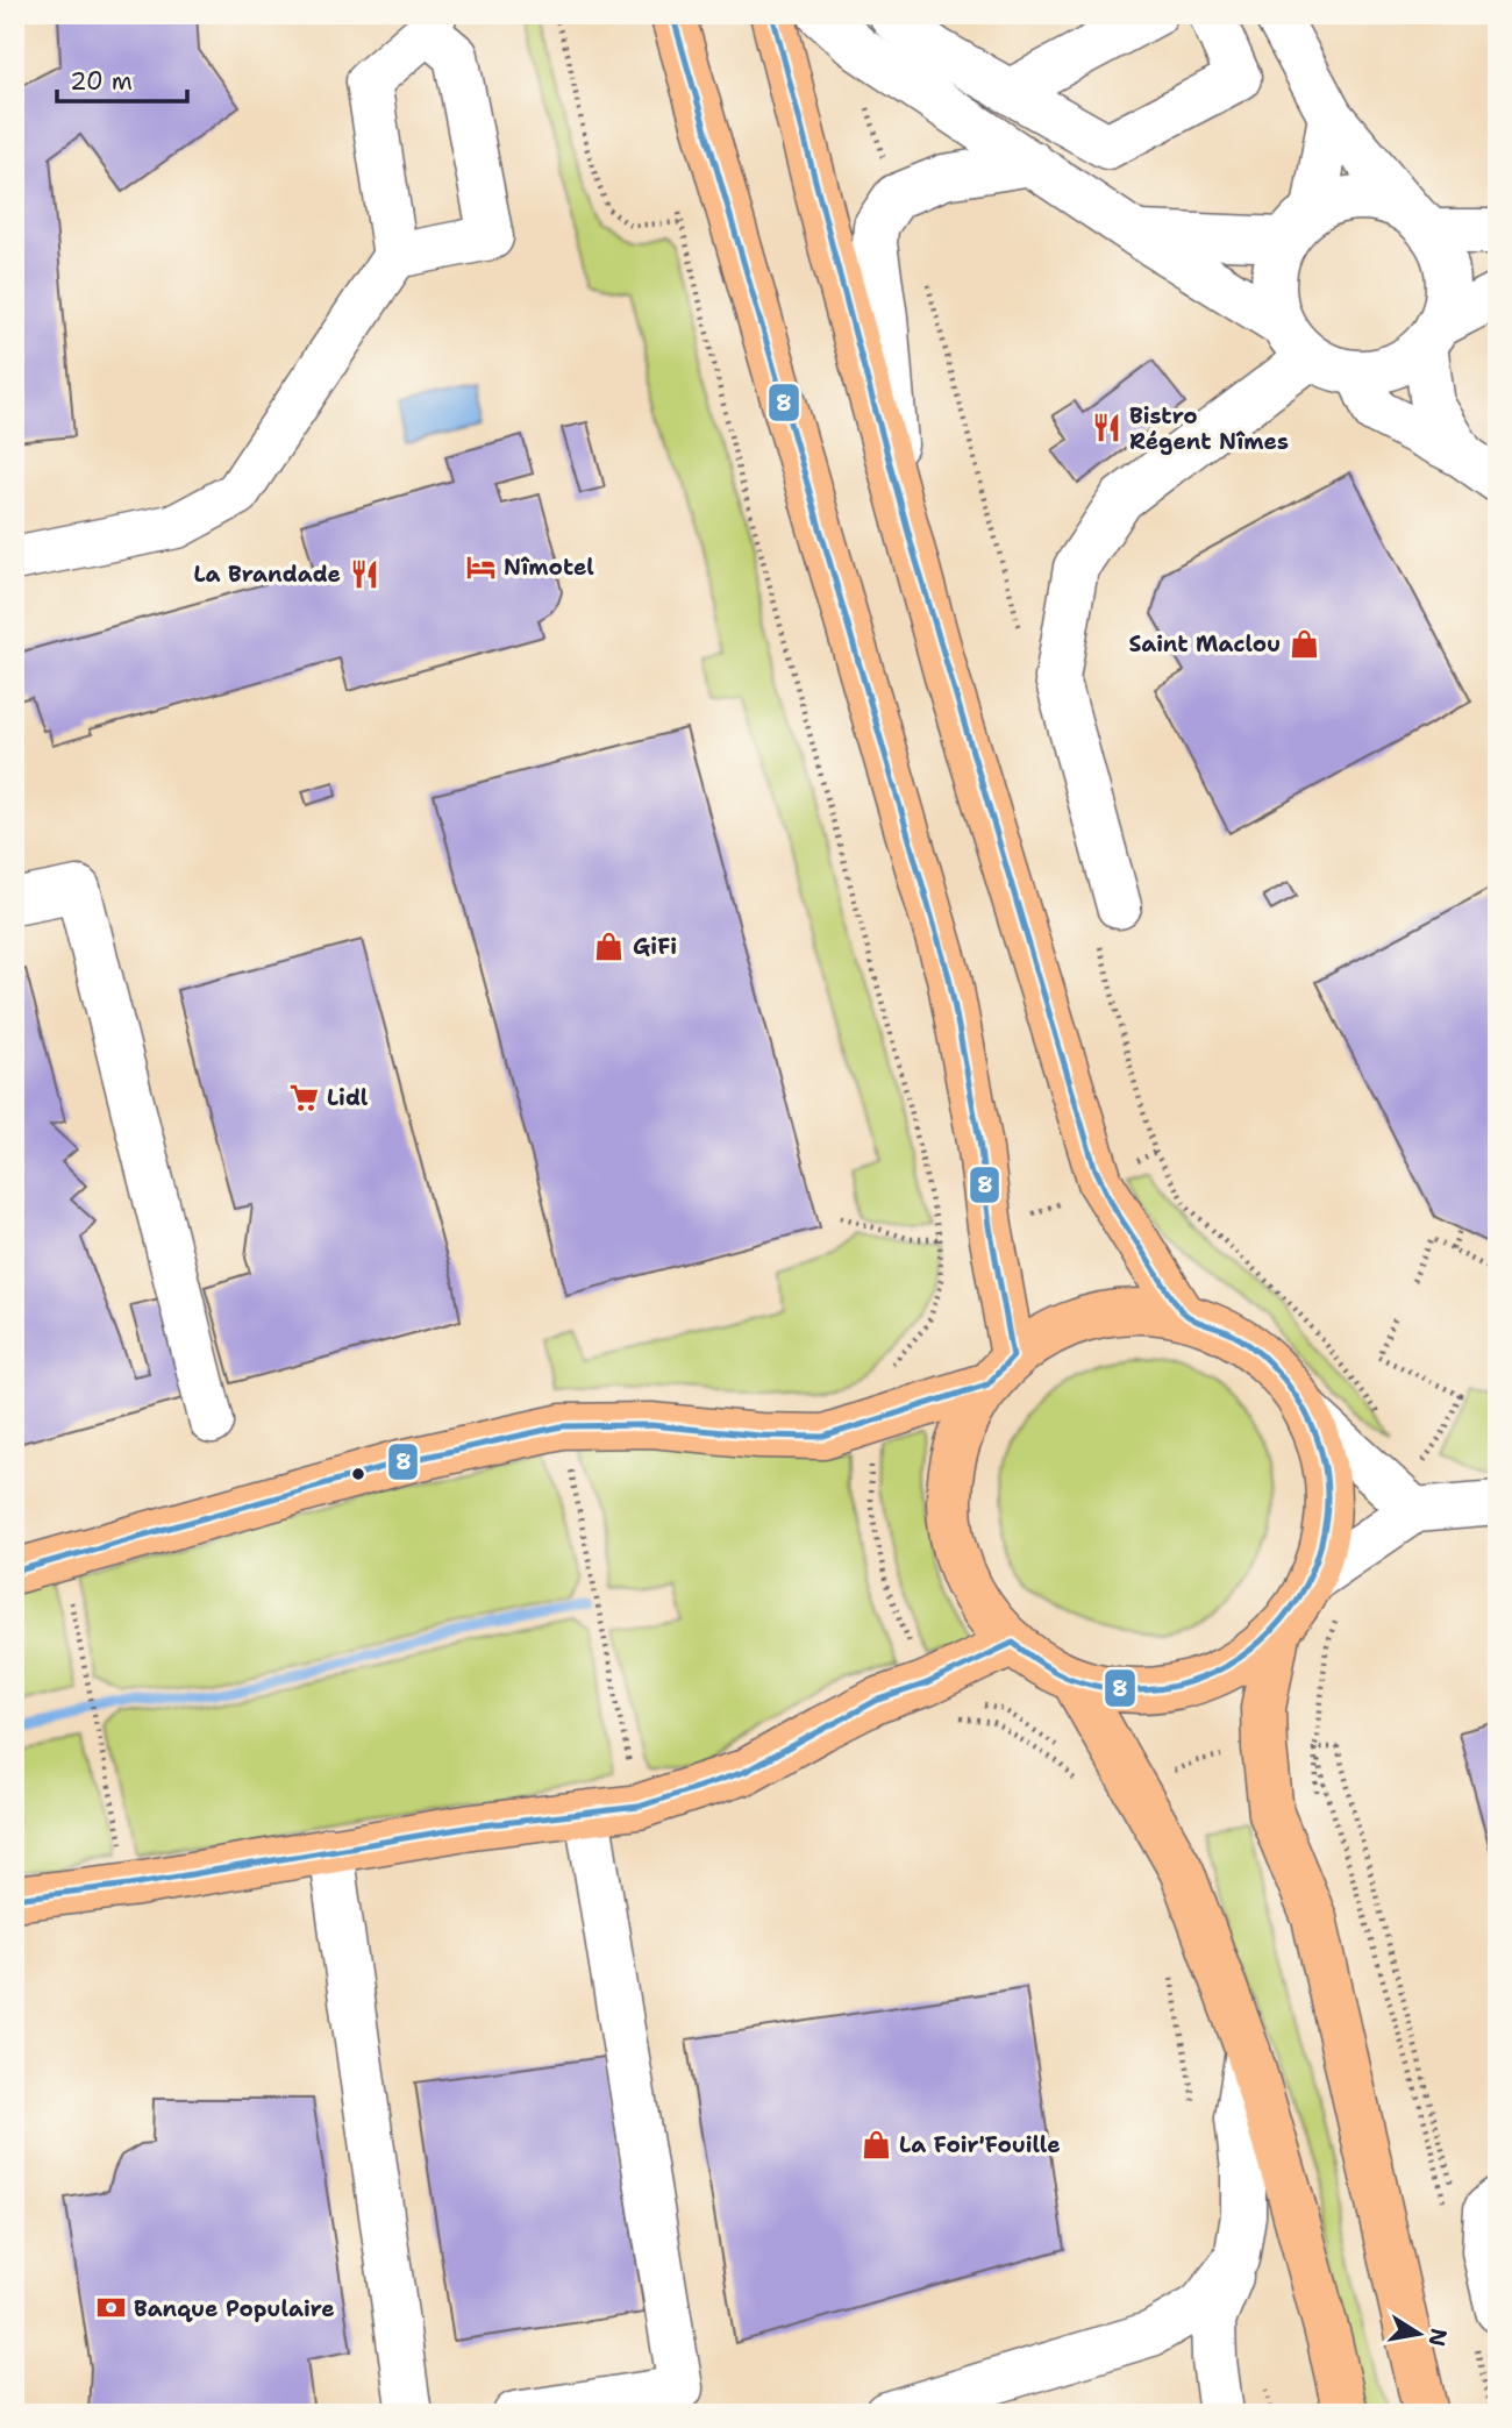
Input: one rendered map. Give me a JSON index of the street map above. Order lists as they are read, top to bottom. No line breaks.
{"places":{"restaurant":["Bistro Régent Nîmes","La Brandade"],"hotel":["Nîmotel"],"shop":["Saint Maclou","GiFi","La Foir'Fouille"],"supermarket":["Lidl"],"bank":["Banque Populaire"]},"lines":["transit line 8"],"scale_bar":"20 m","north":"right"}
